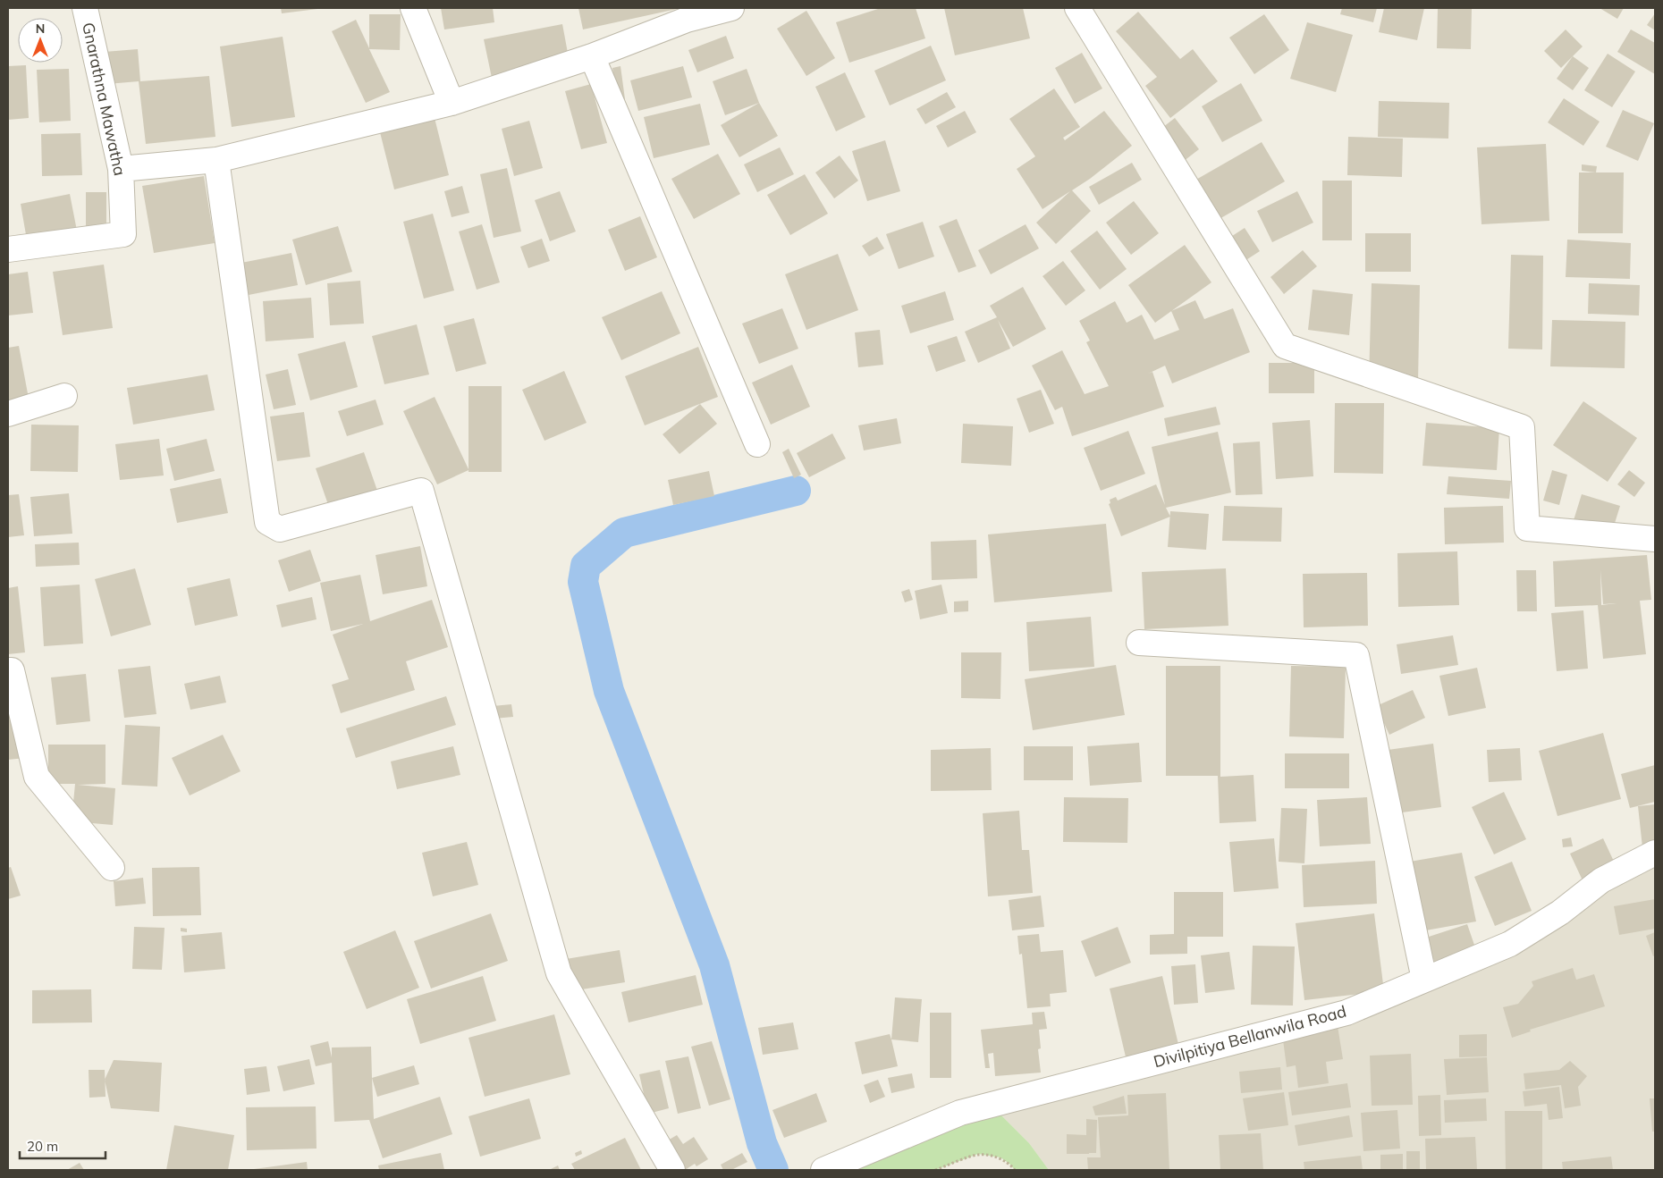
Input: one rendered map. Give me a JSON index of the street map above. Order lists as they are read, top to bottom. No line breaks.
{"streets":{"street":["Gnarathna Mawatha","Divilpitiya Bellanwila Road"]},"scale_bar":"20 m","north":"top"}
